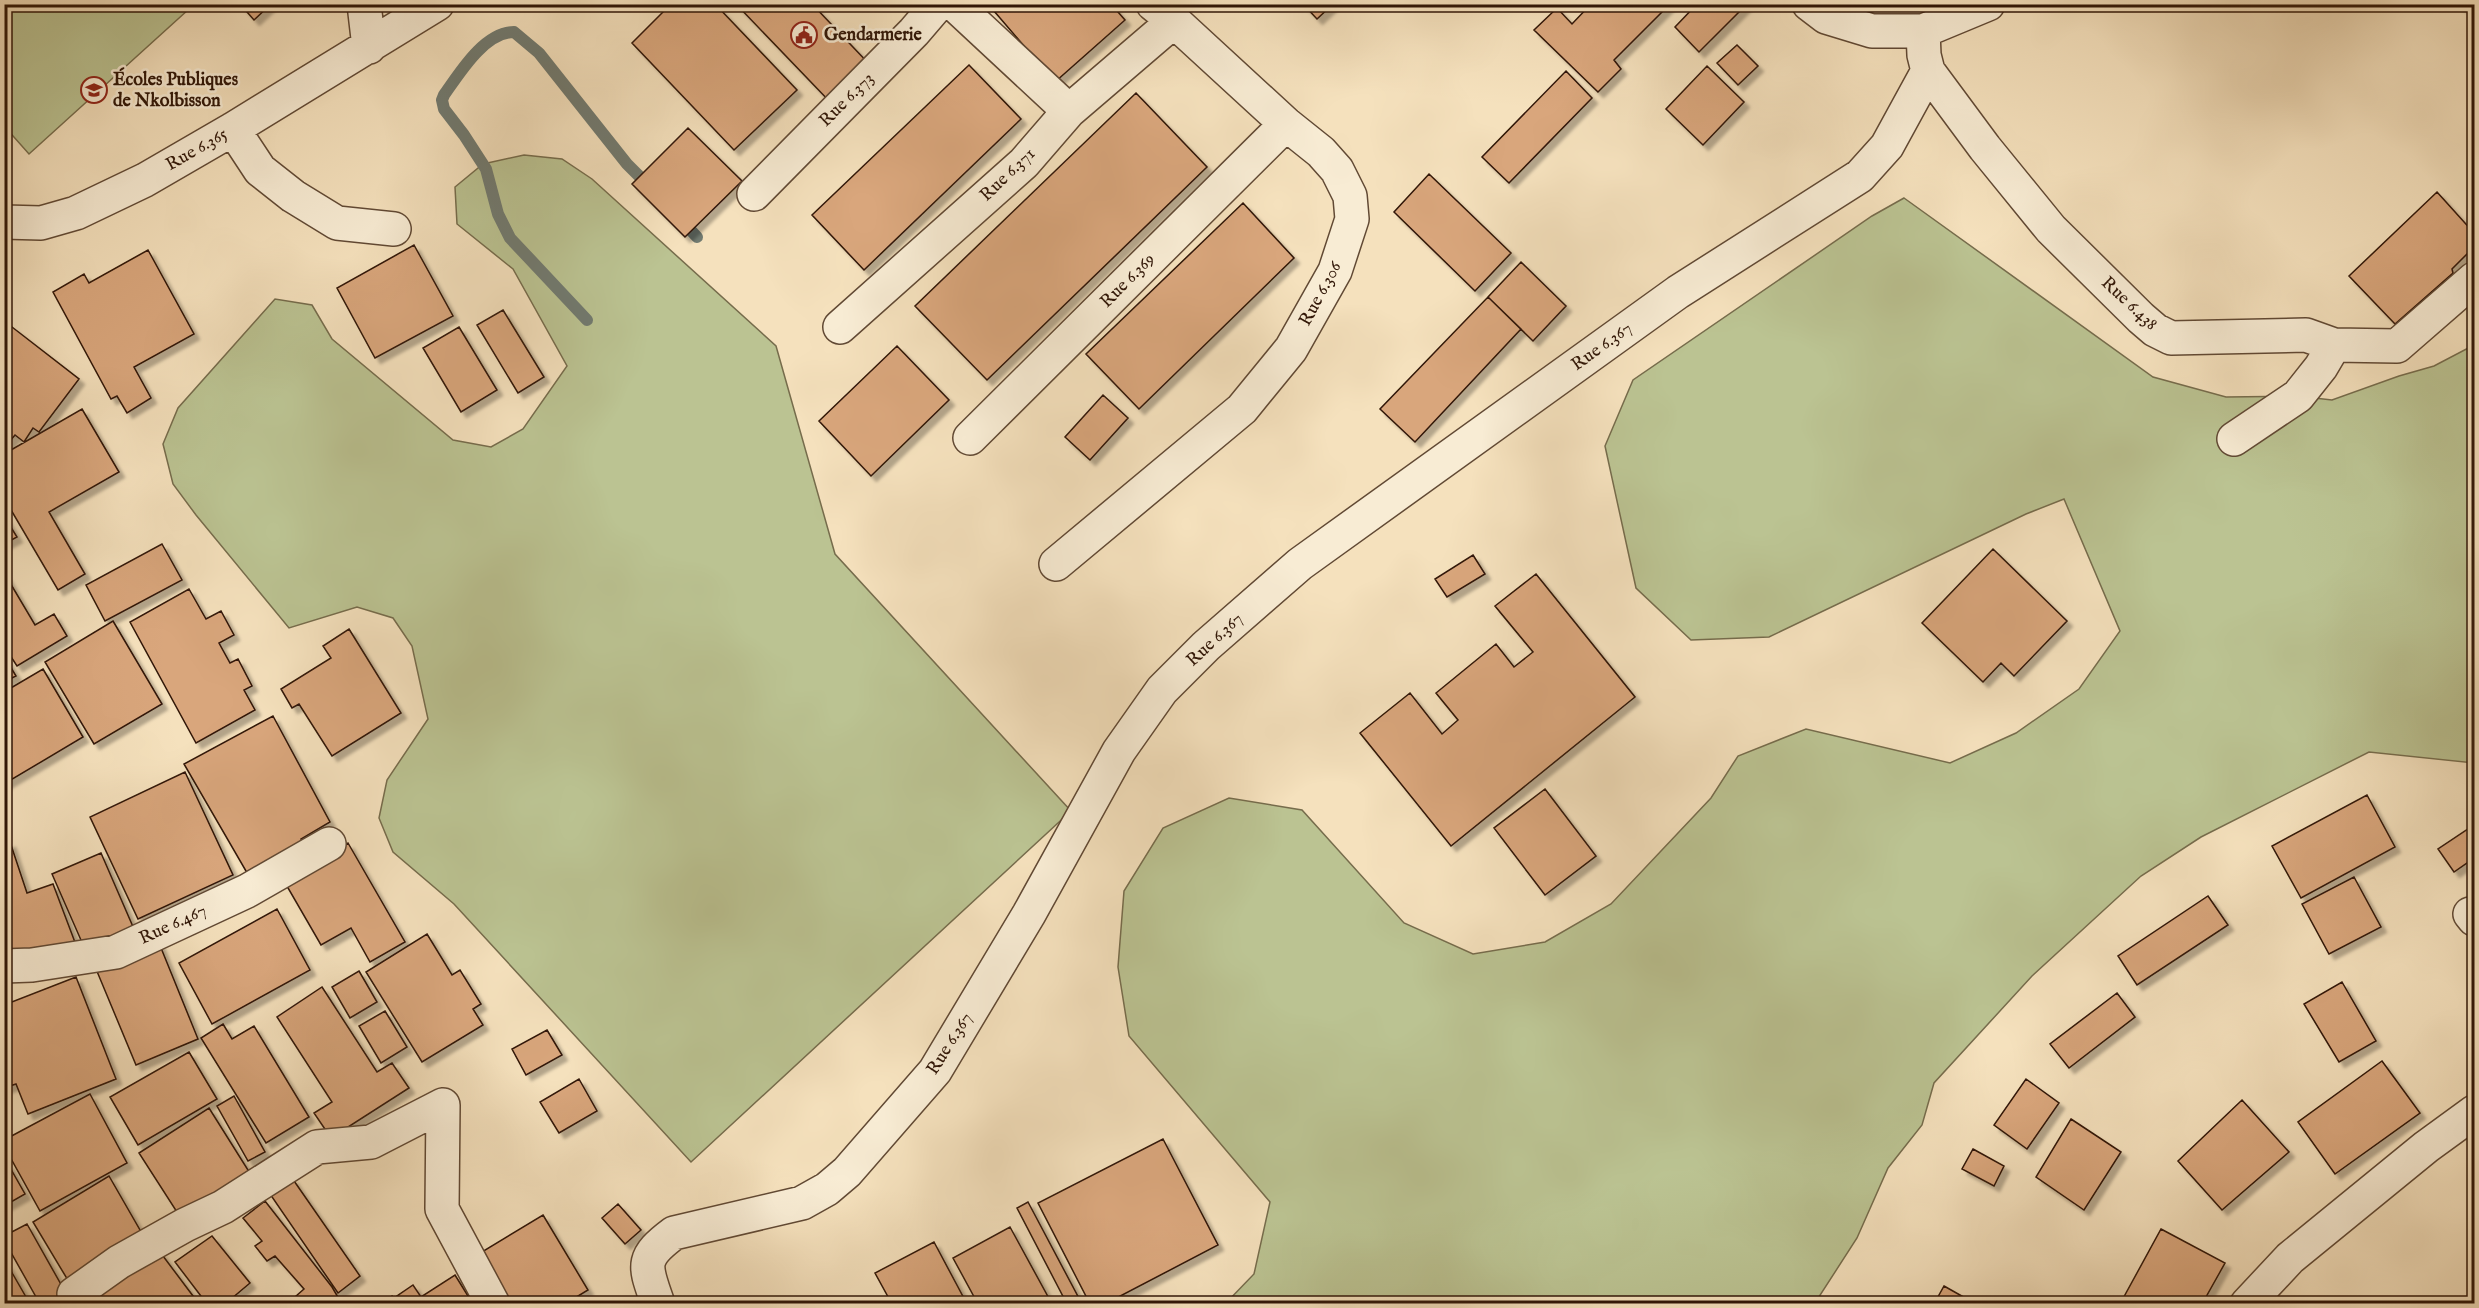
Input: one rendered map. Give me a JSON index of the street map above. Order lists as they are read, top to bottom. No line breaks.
{"streets":{"street":["Rue 6.373","Rue 6.365","Rue 6.371","Rue 6.369","Rue 6.306","Rue 6.438","Rue 6.367","Rue 6.467"]},"crossings":[["Rue 6.371","Rue 6.306"],["Rue 6.369","Rue 6.306"],["Rue 6.438","Rue 6.367"]],"places":{"public building":["Gendarmerie"],"school or university":["Écoles Publiques de Nkolbisson"]}}
